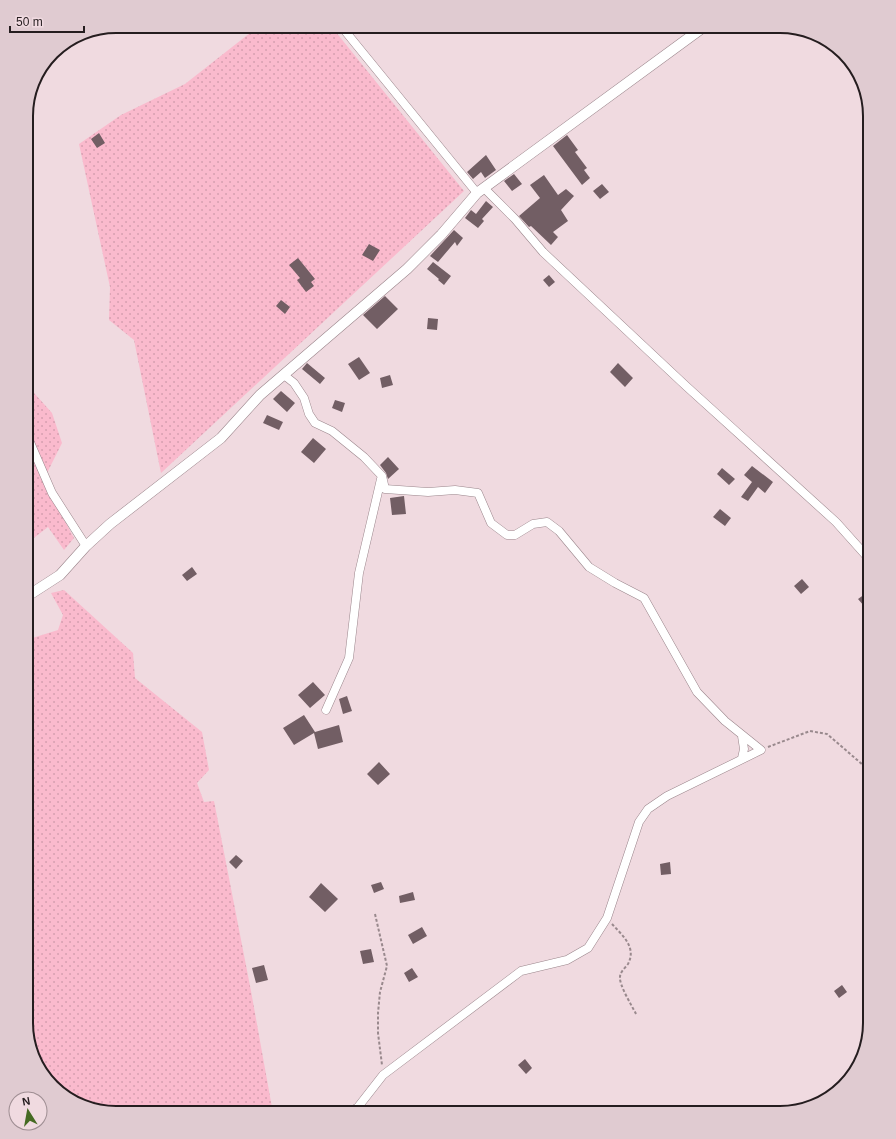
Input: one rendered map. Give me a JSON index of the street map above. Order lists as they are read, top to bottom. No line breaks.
{"scale_bar":"50 m","north":"top"}
